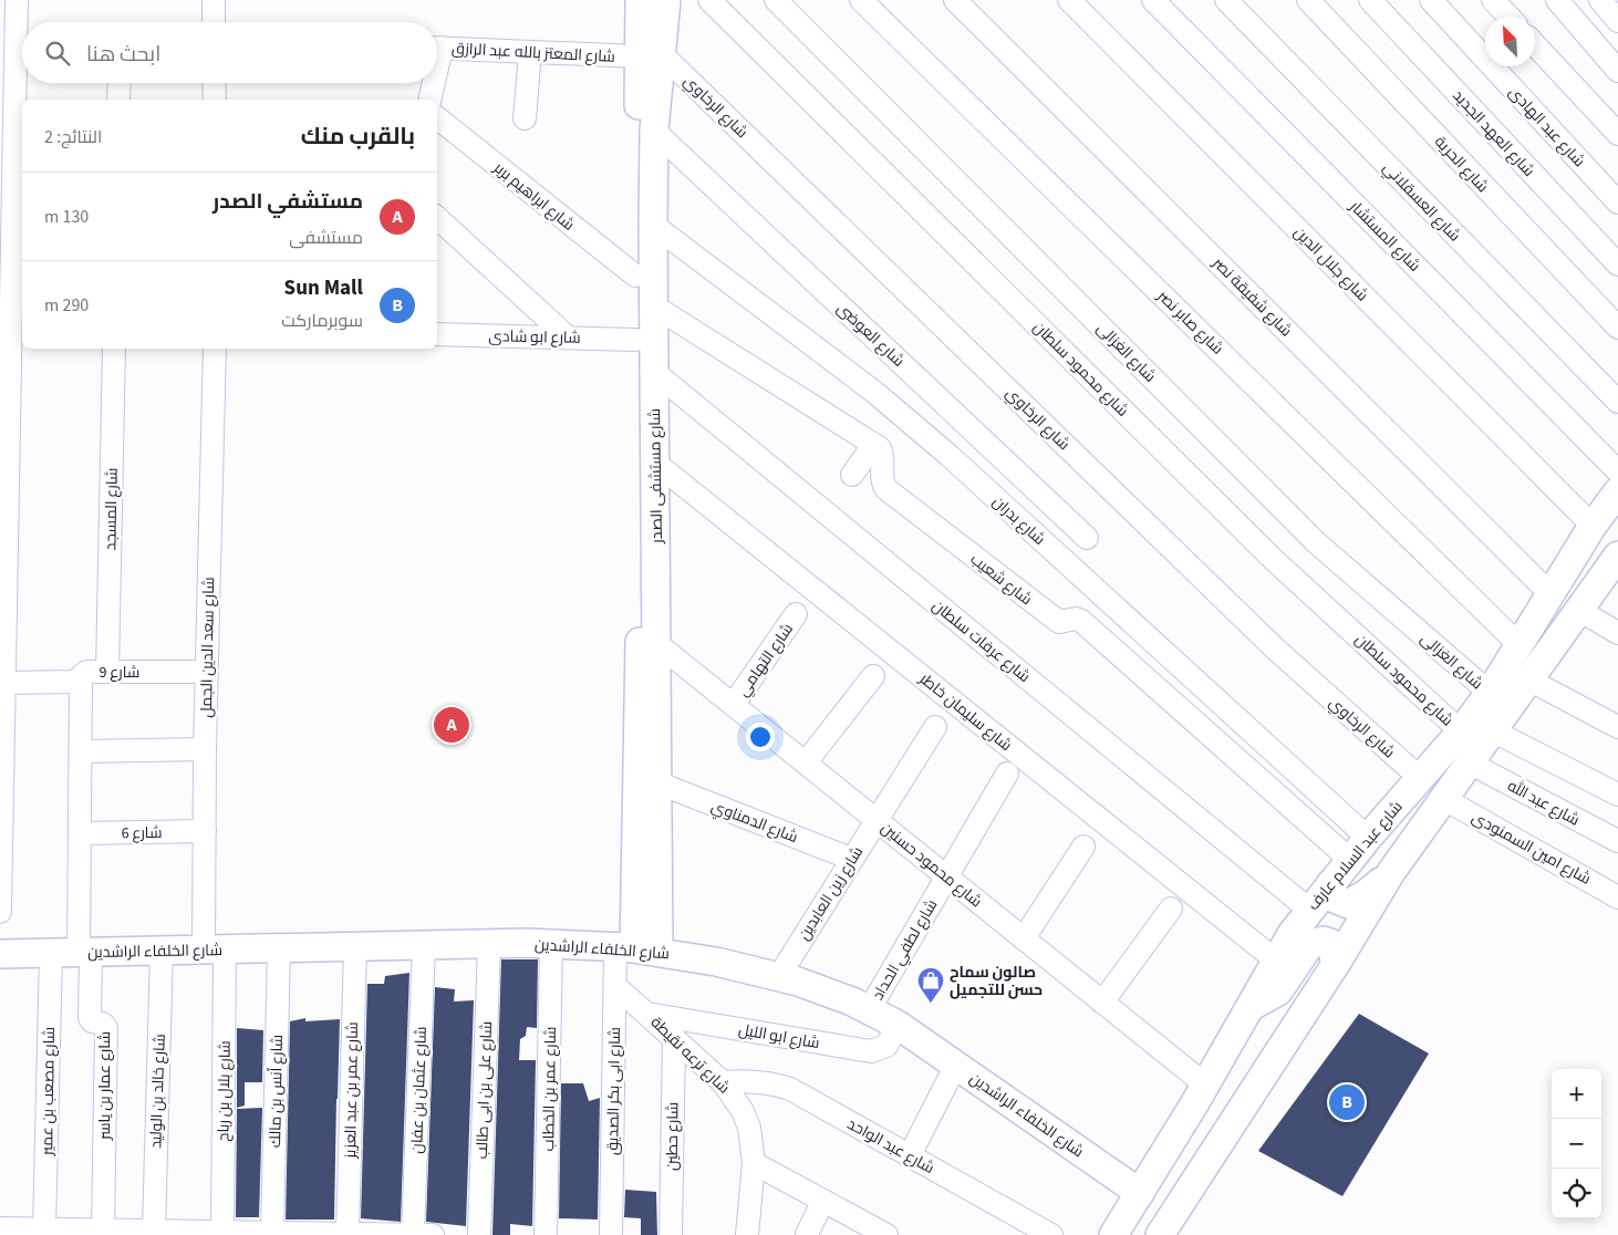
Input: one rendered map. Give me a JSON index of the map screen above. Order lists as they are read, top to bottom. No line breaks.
{"streets":{"main road":["شارع مستشفى الصدر","شارع عبد السلام عارف","شارع الخلفاء الراشدين"],"street":["شارع المعتز بالله عبد الرازق","شارع الرخاوي","شارع عبد الهادى","شارع العهد الجديد","شارع الحرية","شارع ابراهيم بربر","شارع العسقلاني","شارع المستشار","شارع جلال الدين","شارع شفيقة نصر","شارع صابر نصر","شارع العوضى","شارع ابو شادى","شارع الغزالى","شارع محمود سلطان","شارع المسجد","شارع بدران","شارع شعيب","شارع عرفات سلطان","شارع سعد الدين الجمل","شارع التهامي","شارع 9","شارع سليمان خاطر","شارع عبد الله","شارع الدمناوي","شارع 6","شارع امين السمنودى","شارع محمود حسنين","شارع زين العابدين","شارع لطفي الحداد","شارع ابو الليل","شارع ترعه نقيطة","شارع عمار بن ياسر","شارع عمر بن الخطاب","شارع عمر بن عبد العزيز","شارع عثمان بن عفان","شارع على بن ابى طالب","شارع مصعب بن عمير","شارع خالد بن الوليد","شارع بلال بن رباح","شارع أنس بن مالك","شارع ابى بكر الصديق","شارع حطين","شارع عبد الواحد"]},"crossings":[["شارع المعتز بالله عبد الرازق","شارع الرخاوي"],["شارع المعتز بالله عبد الرازق","شارع مستشفى الصدر"],["شارع الرخاوي","شارع مستشفى الصدر"],["شارع الرخاوي","شارع عبد السلام عارف"],["شارع ابراهيم بربر","شارع مستشفى الصدر"],["شارع جلال الدين","شارع عبد السلام عارف"],["شارع شفيقة نصر","شارع عبد السلام عارف"],["شارع صابر نصر","شارع عبد السلام عارف"],["شارع العوضى","شارع مستشفى الصدر"],["شارع ابو شادى","شارع مستشفى الصدر"],["شارع الغزالى","شارع عبد السلام عارف"],["شارع محمود سلطان","شارع عبد السلام عارف"],["شارع مستشفى الصدر","شارع بدران"],["شارع مستشفى الصدر","شارع عرفات سلطان"],["شارع مستشفى الصدر","شارع سليمان خاطر"],["شارع مستشفى الصدر","شارع الدمناوي"],["شارع مستشفى الصدر","شارع محمود حسنين"],["شارع مستشفى الصدر","شارع الخلفاء الراشدين"],["شارع مستشفى الصدر","شارع ابى بكر الصديق"],["شارع المسجد","شارع 9"],["شارع بدران","شارع عبد السلام عارف"],["شارع شعيب","شارع عبد السلام عارف"],["شارع عرفات سلطان","شارع عبد السلام عارف"],["شارع سعد الدين الجمل","شارع 9"],["شارع سعد الدين الجمل","شارع 6"],["شارع سعد الدين الجمل","شارع الخلفاء الراشدين"],["شارع سعد الدين الجمل","شارع بلال بن رباح"],["شارع التهامي","شارع محمود حسنين"],["شارع سليمان خاطر","شارع عبد السلام عارف"],["شارع الدمناوي","شارع زين العابدين"],["شارع عبد السلام عارف","شارع محمود حسنين"],["شارع عبد السلام عارف","شارع الخلفاء الراشدين"],["شارع محمود حسنين","شارع زين العابدين"],["شارع محمود حسنين","شارع لطفي الحداد"],["شارع زين العابدين","شارع الخلفاء الراشدين"],["شارع الخلفاء الراشدين","شارع لطفي الحداد"],["شارع الخلفاء الراشدين","شارع ابو الليل"],["شارع الخلفاء الراشدين","شارع عمار بن ياسر"],["شارع الخلفاء الراشدين","شارع عمر بن الخطاب"],["شارع الخلفاء الراشدين","شارع عمر بن عبد العزيز"],["شارع الخلفاء الراشدين","شارع عثمان بن عفان"],["شارع الخلفاء الراشدين","شارع على بن ابى طالب"],["شارع الخلفاء الراشدين","شارع مصعب بن عمير"],["شارع الخلفاء الراشدين","شارع خالد بن الوليد"],["شارع الخلفاء الراشدين","شارع بلال بن رباح"],["شارع الخلفاء الراشدين","شارع أنس بن مالك"],["شارع الخلفاء الراشدين","شارع ابى بكر الصديق"],["شارع ابو الليل","شارع ترعه نقيطة"],["شارع ترعه نقيطة","شارع ابى بكر الصديق"],["شارع ترعه نقيطة","شارع حطين"],["شارع ترعه نقيطة","شارع عبد الواحد"]],"places":{"shop":["صالون سماح حسن للتجميل"]},"north":"top left","page":{"search":"ابحث هنا","heading":["بالقرب منك","النتائج: 2"],"list":[{"mark":"A","name":"مستشفي الصدر","note":"مستشفى","value":"130 m"},{"mark":"B","name":"Sun Mall","note":"سوبرماركت","value":"290 m"}],"pins":["A","B"],"map_buttons":["+","−"]}}
